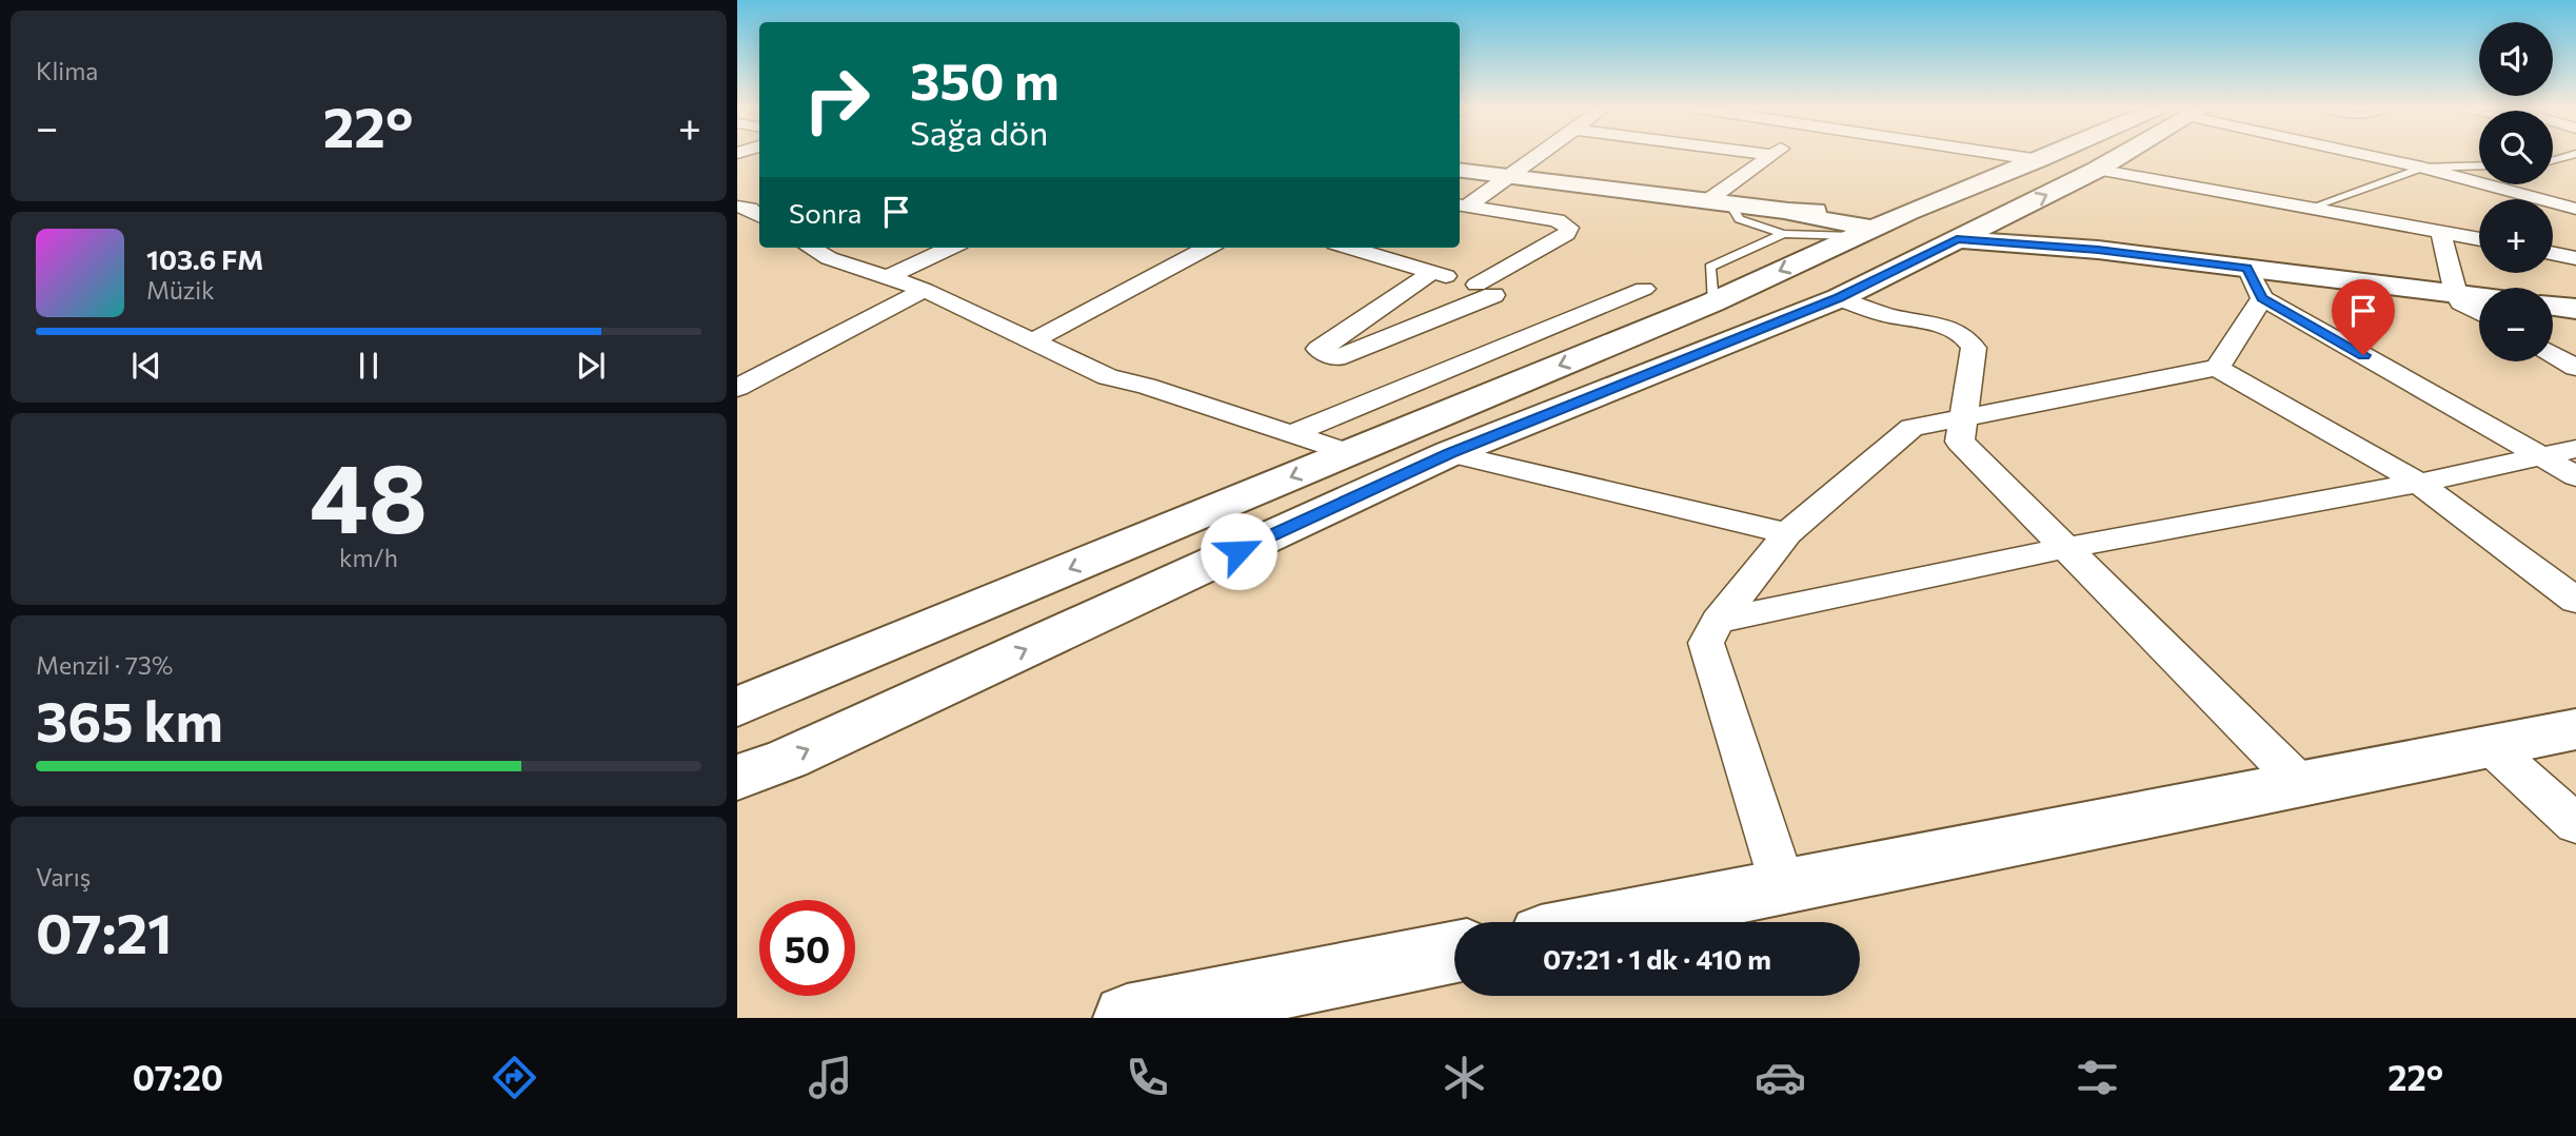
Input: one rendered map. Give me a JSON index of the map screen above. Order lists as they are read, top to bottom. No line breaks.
{"page":{"tile":["Klima",["48","km/h"],["Menzil · 73%","365 km"],["Varış","07:21"]],"map_buttons":["+","−"],"turn":["350 m","Sağa dön"],"heat":["−","22°","+"],"then":"Sonra","song":["103.6 FM","Müzik"],"limit":"50","trip":"07:21 · 1 dk · 410 m","tabs":["07:20","22°"]}}
